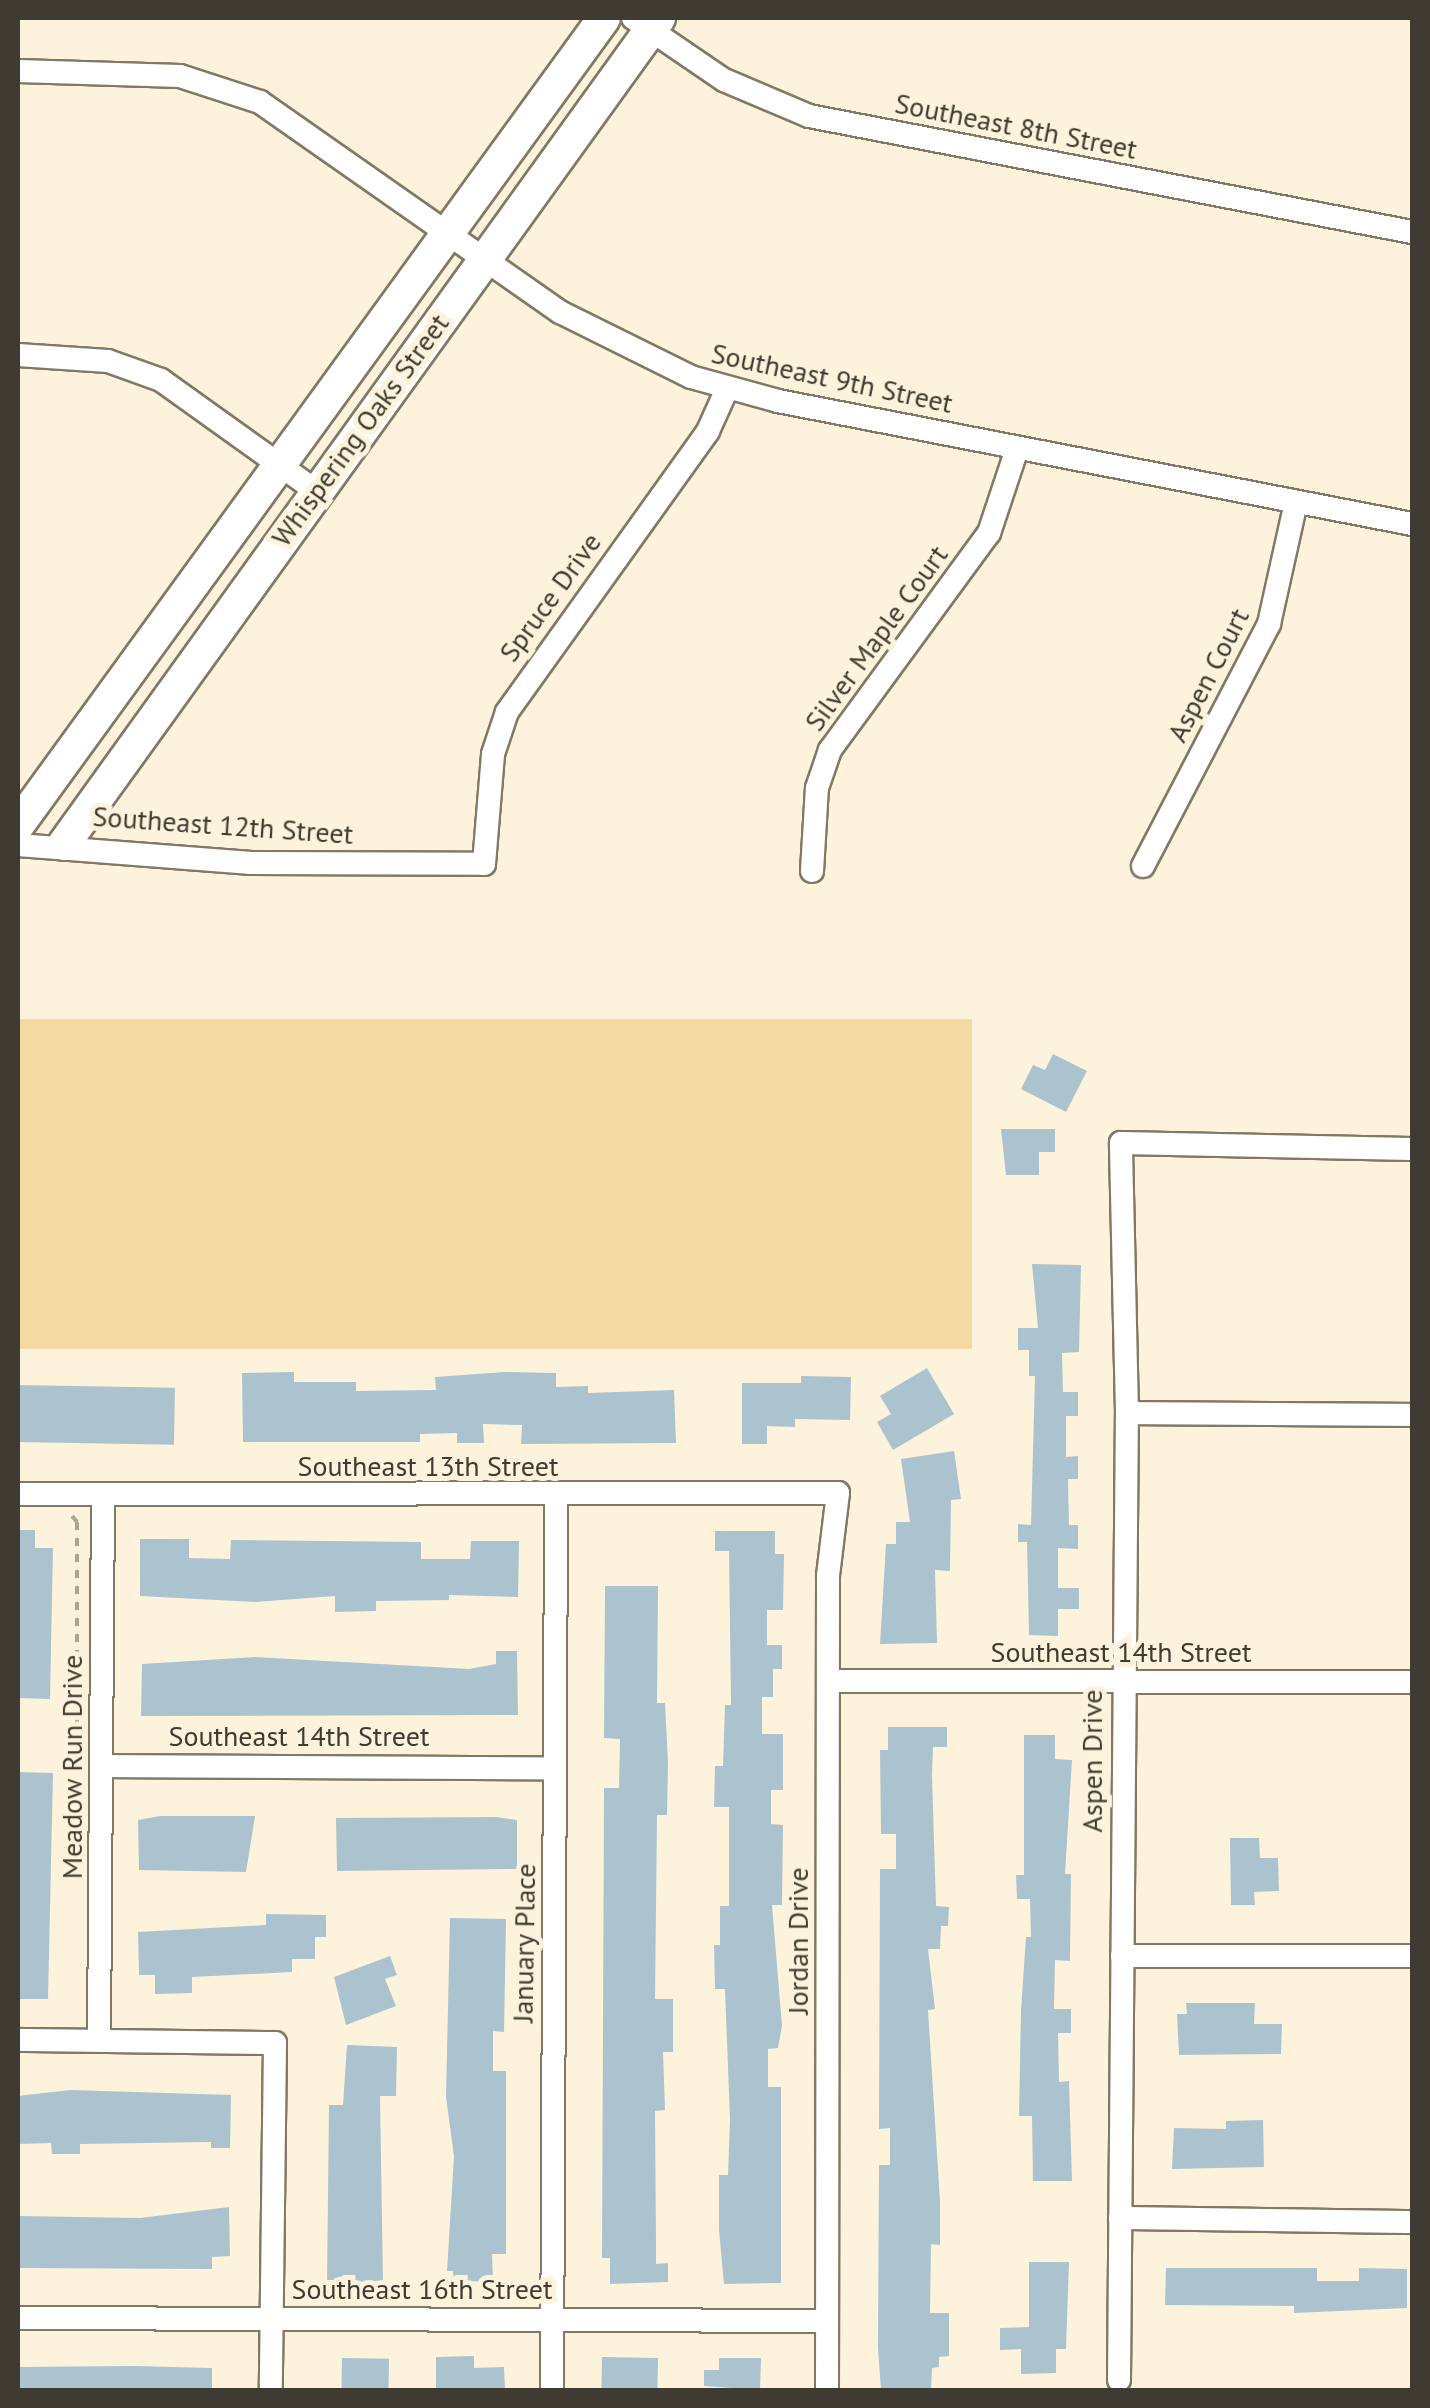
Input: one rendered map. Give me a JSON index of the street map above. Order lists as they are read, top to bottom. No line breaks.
{"streets":{"street":["Southeast 8th Street","Southeast 9th Street","Whispering Oaks Street","Spruce Drive","Silver Maple Court","Aspen Court","Southeast 12th Street","Southeast 13th Street","Southeast 14th Street","Aspen Drive","Meadow Run Drive","Jordan Drive","January Place","Southeast 16th Street"]},"crossings":[["Southeast 8th Street","Whispering Oaks Street"],["Southeast 9th Street","Whispering Oaks Street"],["Southeast 9th Street","Spruce Drive"],["Southeast 9th Street","Silver Maple Court"],["Southeast 9th Street","Aspen Court"],["Whispering Oaks Street","Southeast 12th Street"],["Spruce Drive","Southeast 12th Street"],["Southeast 13th Street","Meadow Run Drive"],["Southeast 13th Street","Jordan Drive"],["Southeast 13th Street","January Place"],["Southeast 14th Street","Aspen Drive"],["Southeast 14th Street","Meadow Run Drive"],["Southeast 14th Street","Jordan Drive"],["Southeast 14th Street","January Place"],["Jordan Drive","Southeast 16th Street"],["January Place","Southeast 16th Street"]]}
